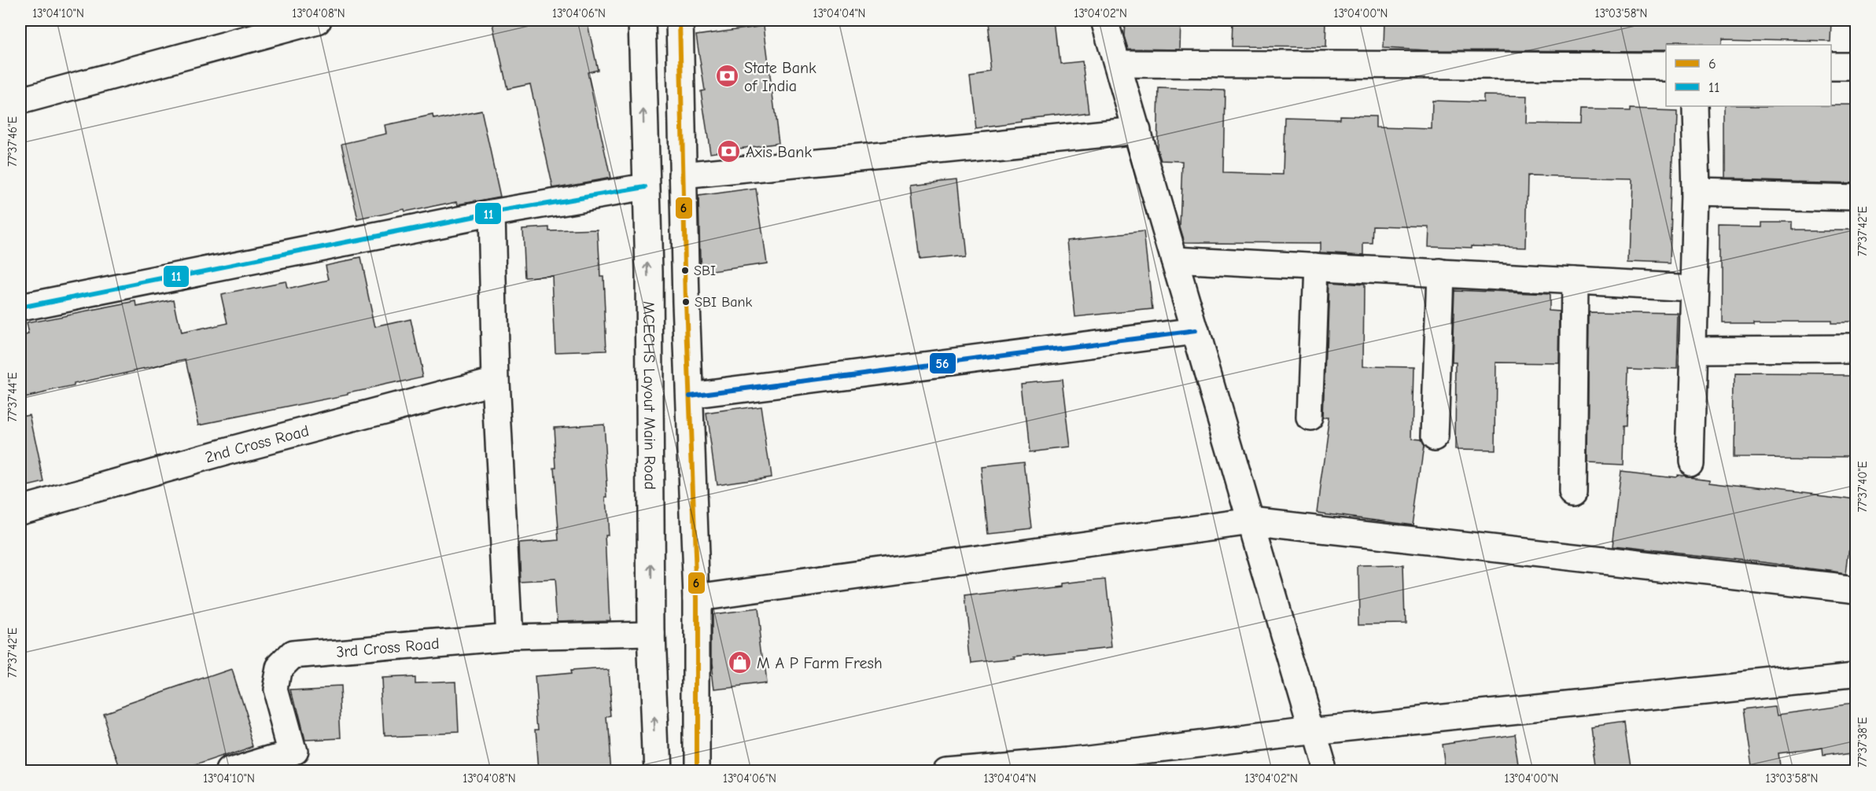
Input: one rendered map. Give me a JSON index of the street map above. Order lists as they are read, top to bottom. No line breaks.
{"streets":{"street":["MCECHS Layout Main Road","2nd Cross Road","3rd Cross Road"]},"crossings":[["MCECHS Layout Main Road","3rd Cross Road"]],"places":{"bank":["State Bank of India","Axis Bank"],"other":["SBI","SBI Bank"],"shop":["M A P Farm Fresh"]},"lines":["transit line 6","transit line 11","transit line 56"],"legend":["6","11"],"coordinates":["13°04'10\"N","13°04'08\"N","13°04'06\"N","13°04'04\"N","13°04'02\"N","13°04'00\"N","13°03'58\"N","77°37'46\"E","77°37'42\"E","77°37'44\"E","77°37'40\"E","77°37'38\"E"]}
